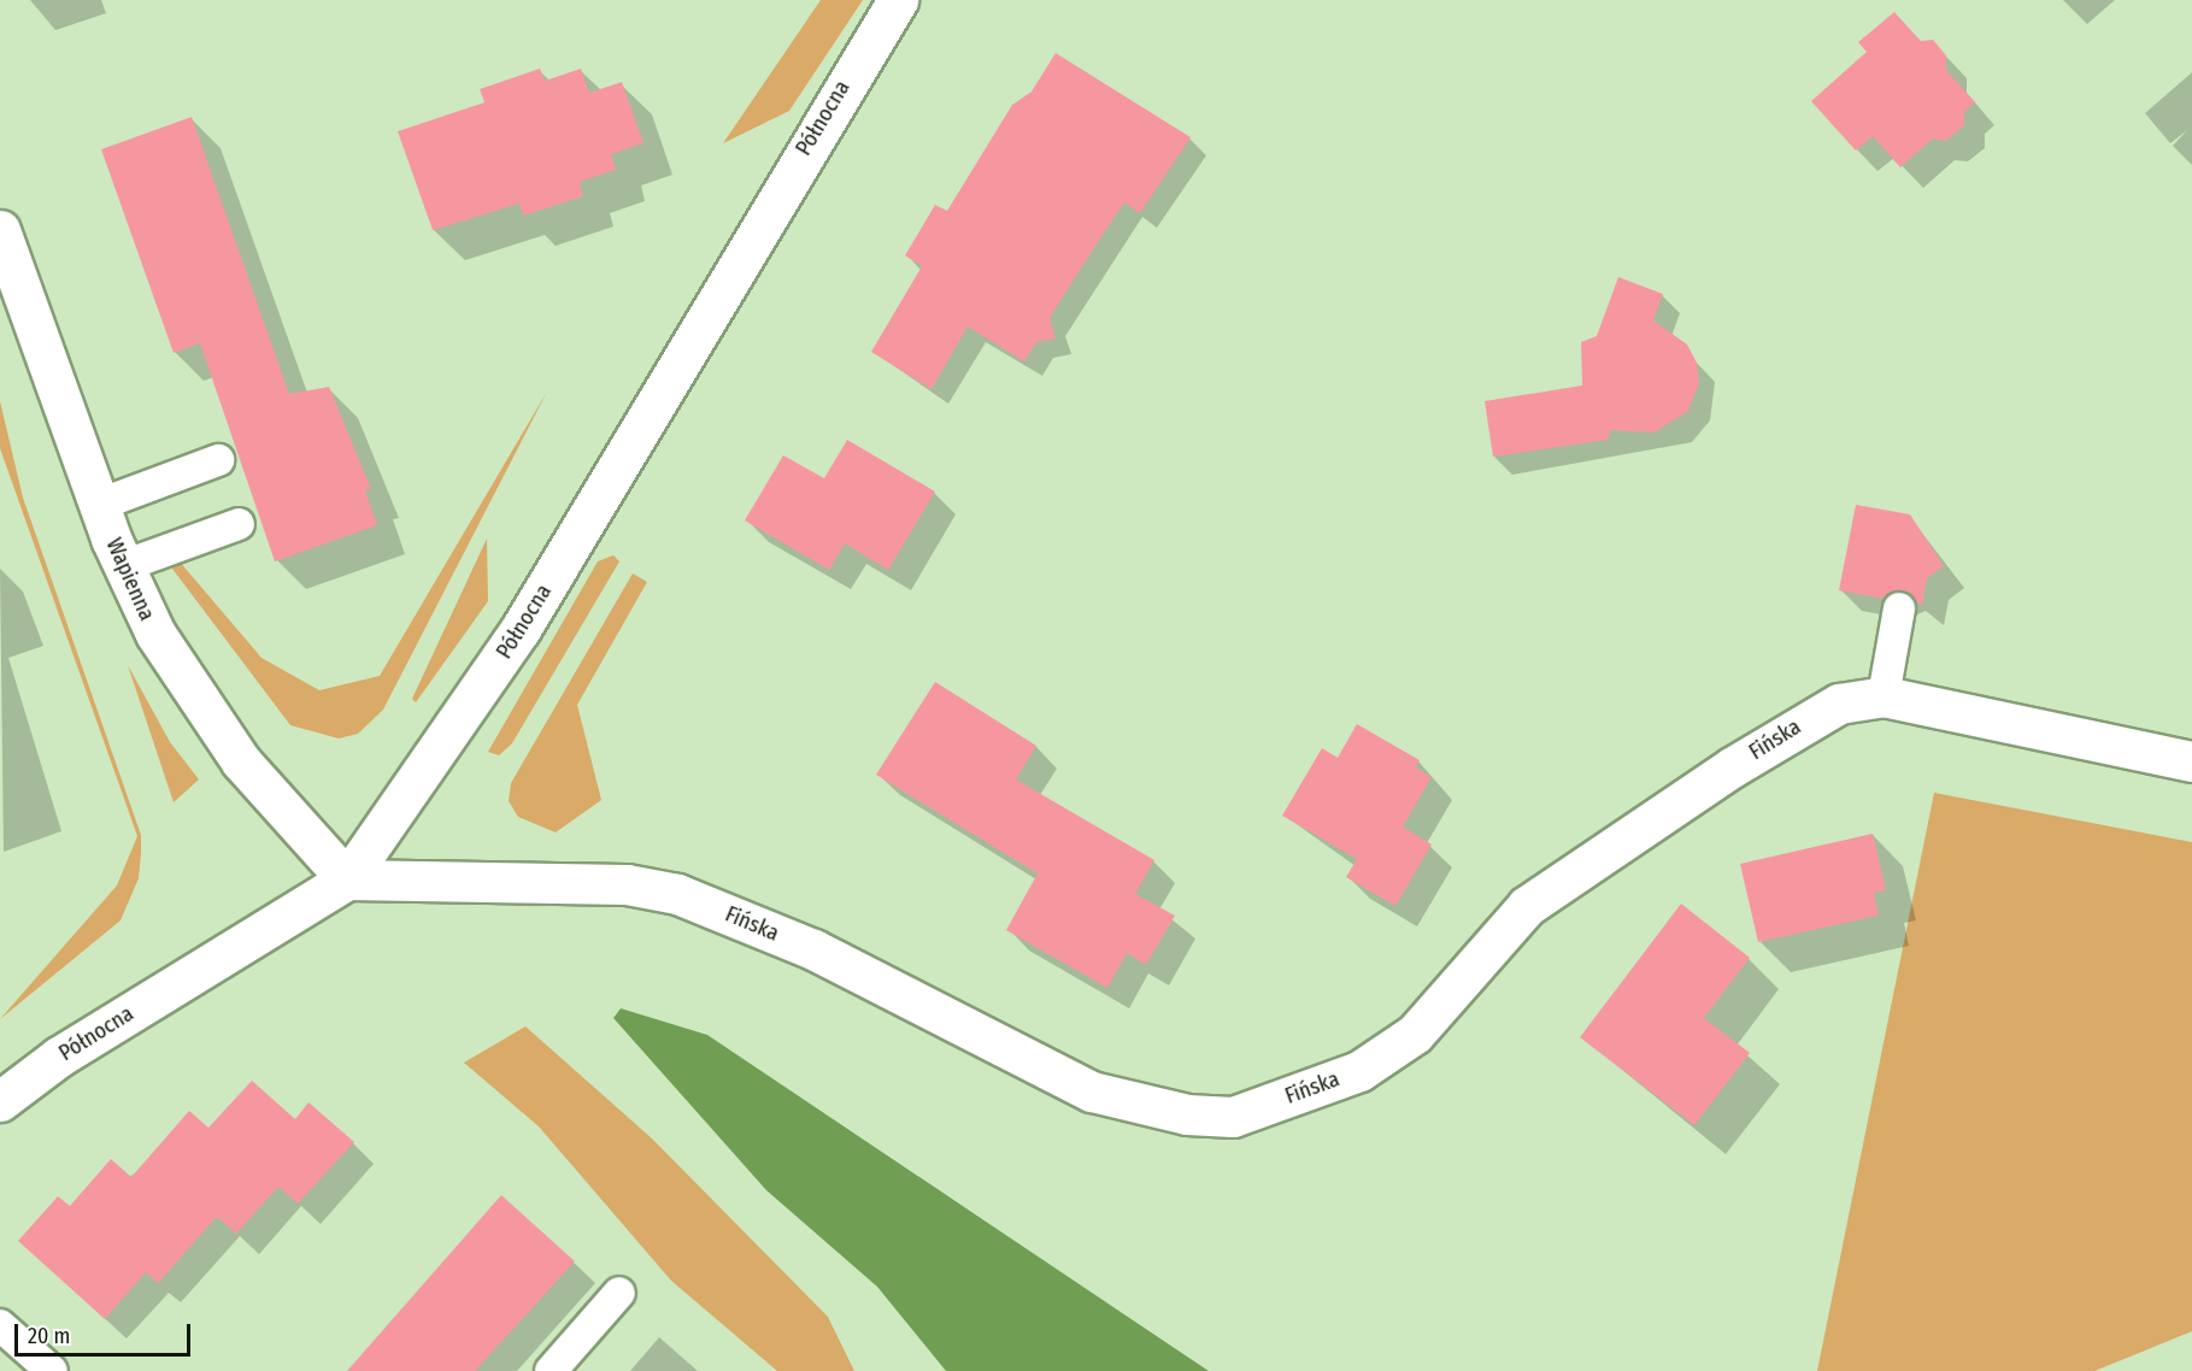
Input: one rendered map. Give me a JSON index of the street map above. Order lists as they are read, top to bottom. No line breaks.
{"streets":{"street":["Północna","Wapienna","Fińska"]},"crossings":[["Północna","Wapienna"],["Północna","Fińska"],["Wapienna","Fińska"]],"scale_bar":"20 m"}
